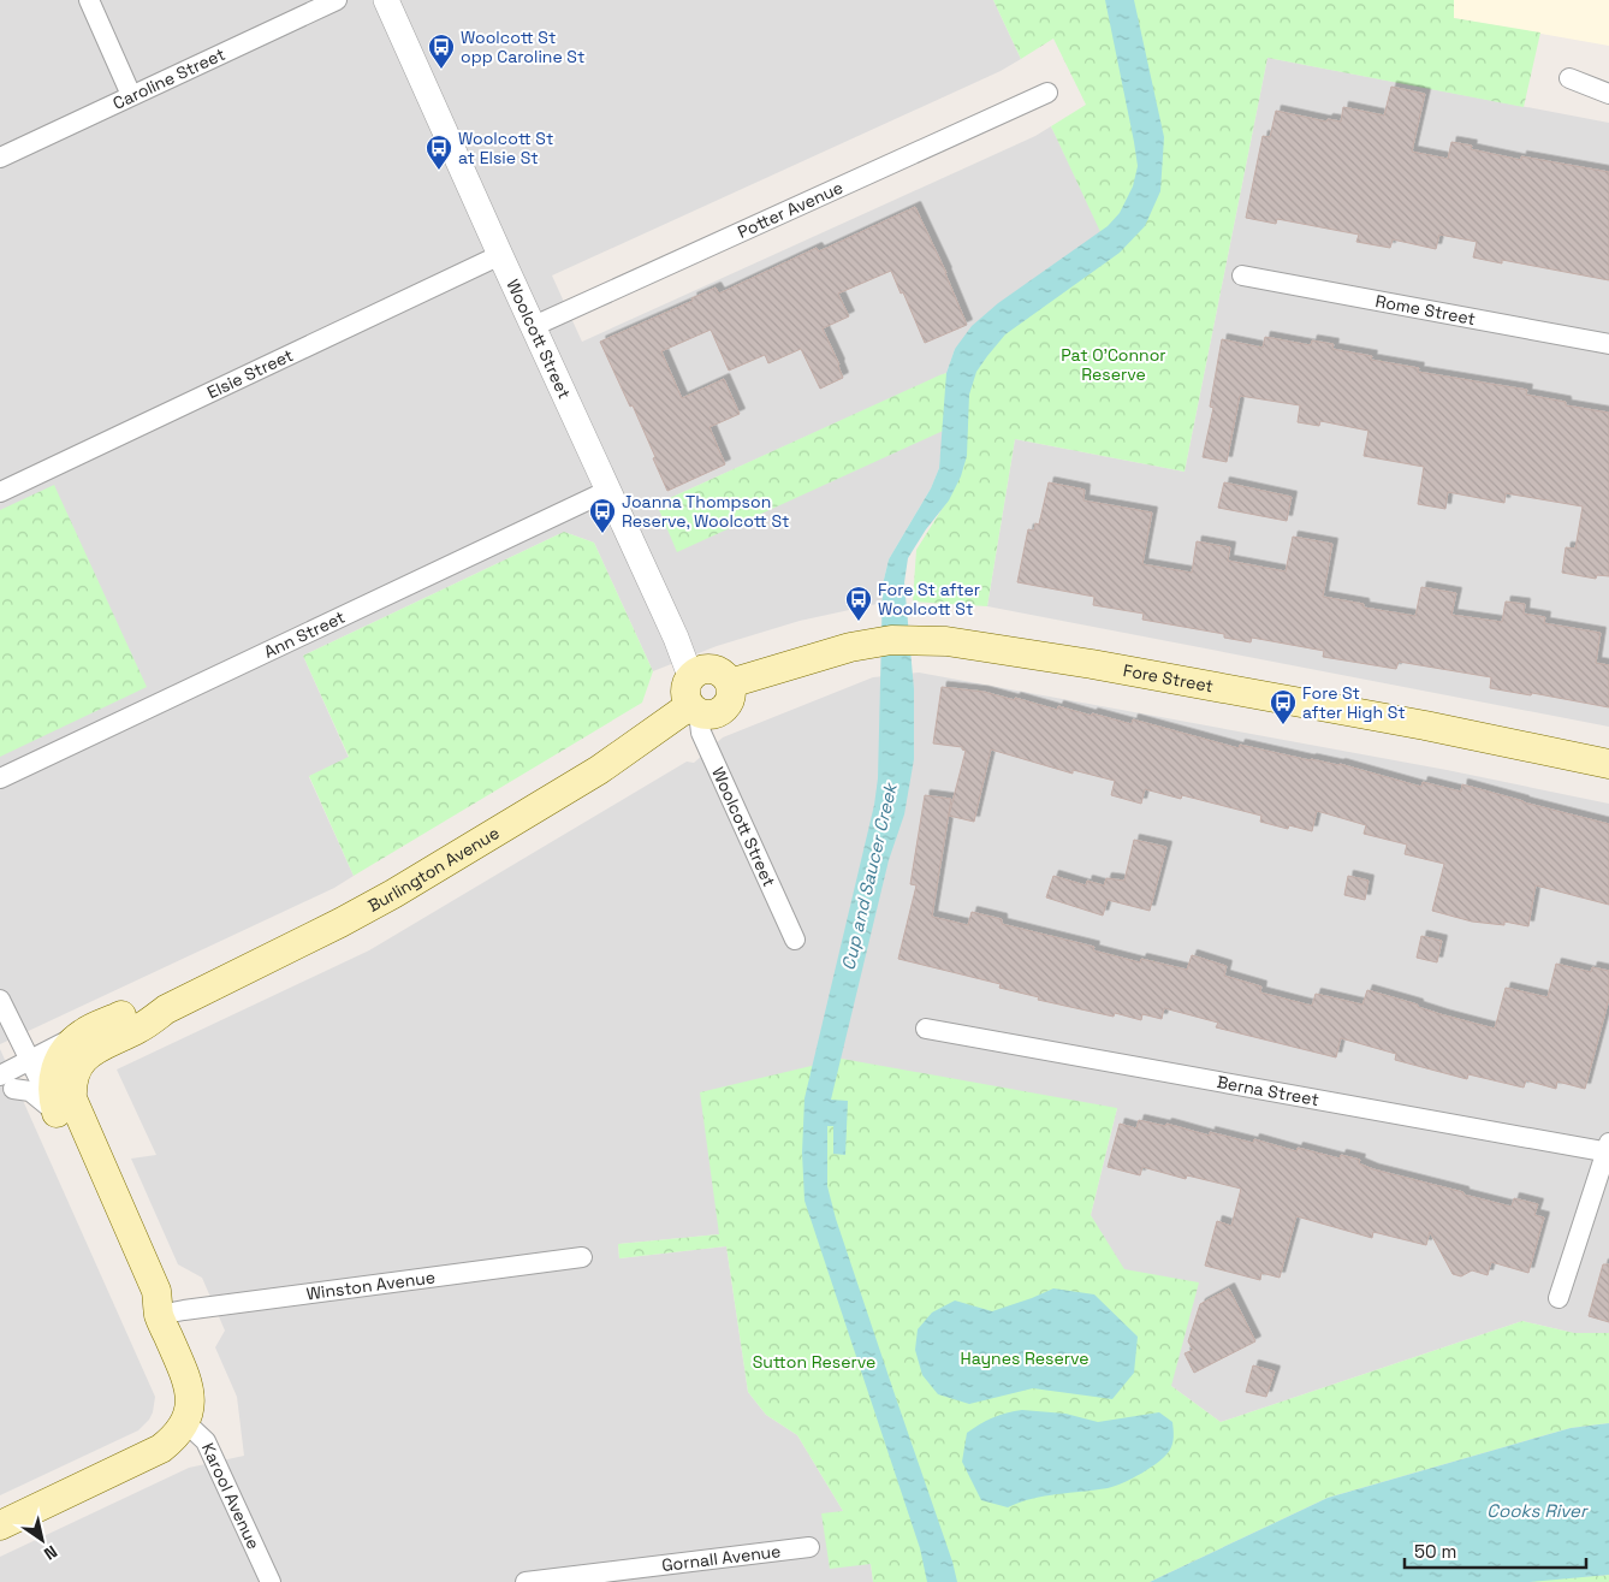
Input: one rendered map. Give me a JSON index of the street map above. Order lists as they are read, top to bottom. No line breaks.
{"streets":{"main road":["Fore Street","Burlington Avenue"],"street":["Caroline Street","Potter Avenue","Rome Street","Woolcott Street","Elsie Street","Ann Street","Berna Street","Winston Avenue","Karool Avenue","Gornall Avenue"]},"crossings":[["Potter Avenue","Woolcott Street"],["Woolcott Street","Elsie Street"],["Woolcott Street","Ann Street"],["Woolcott Street","Fore Street"],["Woolcott Street","Burlington Avenue"],["Fore Street","Burlington Avenue"]],"water":["Cup and Saucer Creek","Cooks River"],"parks":["Pat O'Connor Reserve","Haynes Reserve","Sutton Reserve"],"places":{"bus stop":["Woolcott St opp Caroline St","Woolcott St at Elsie St","Joanna Thompson Reserve, Woolcott St","Fore St after Woolcott St","Fore St after High St"]},"scale_bar":"50 m","north":"bottom right"}
